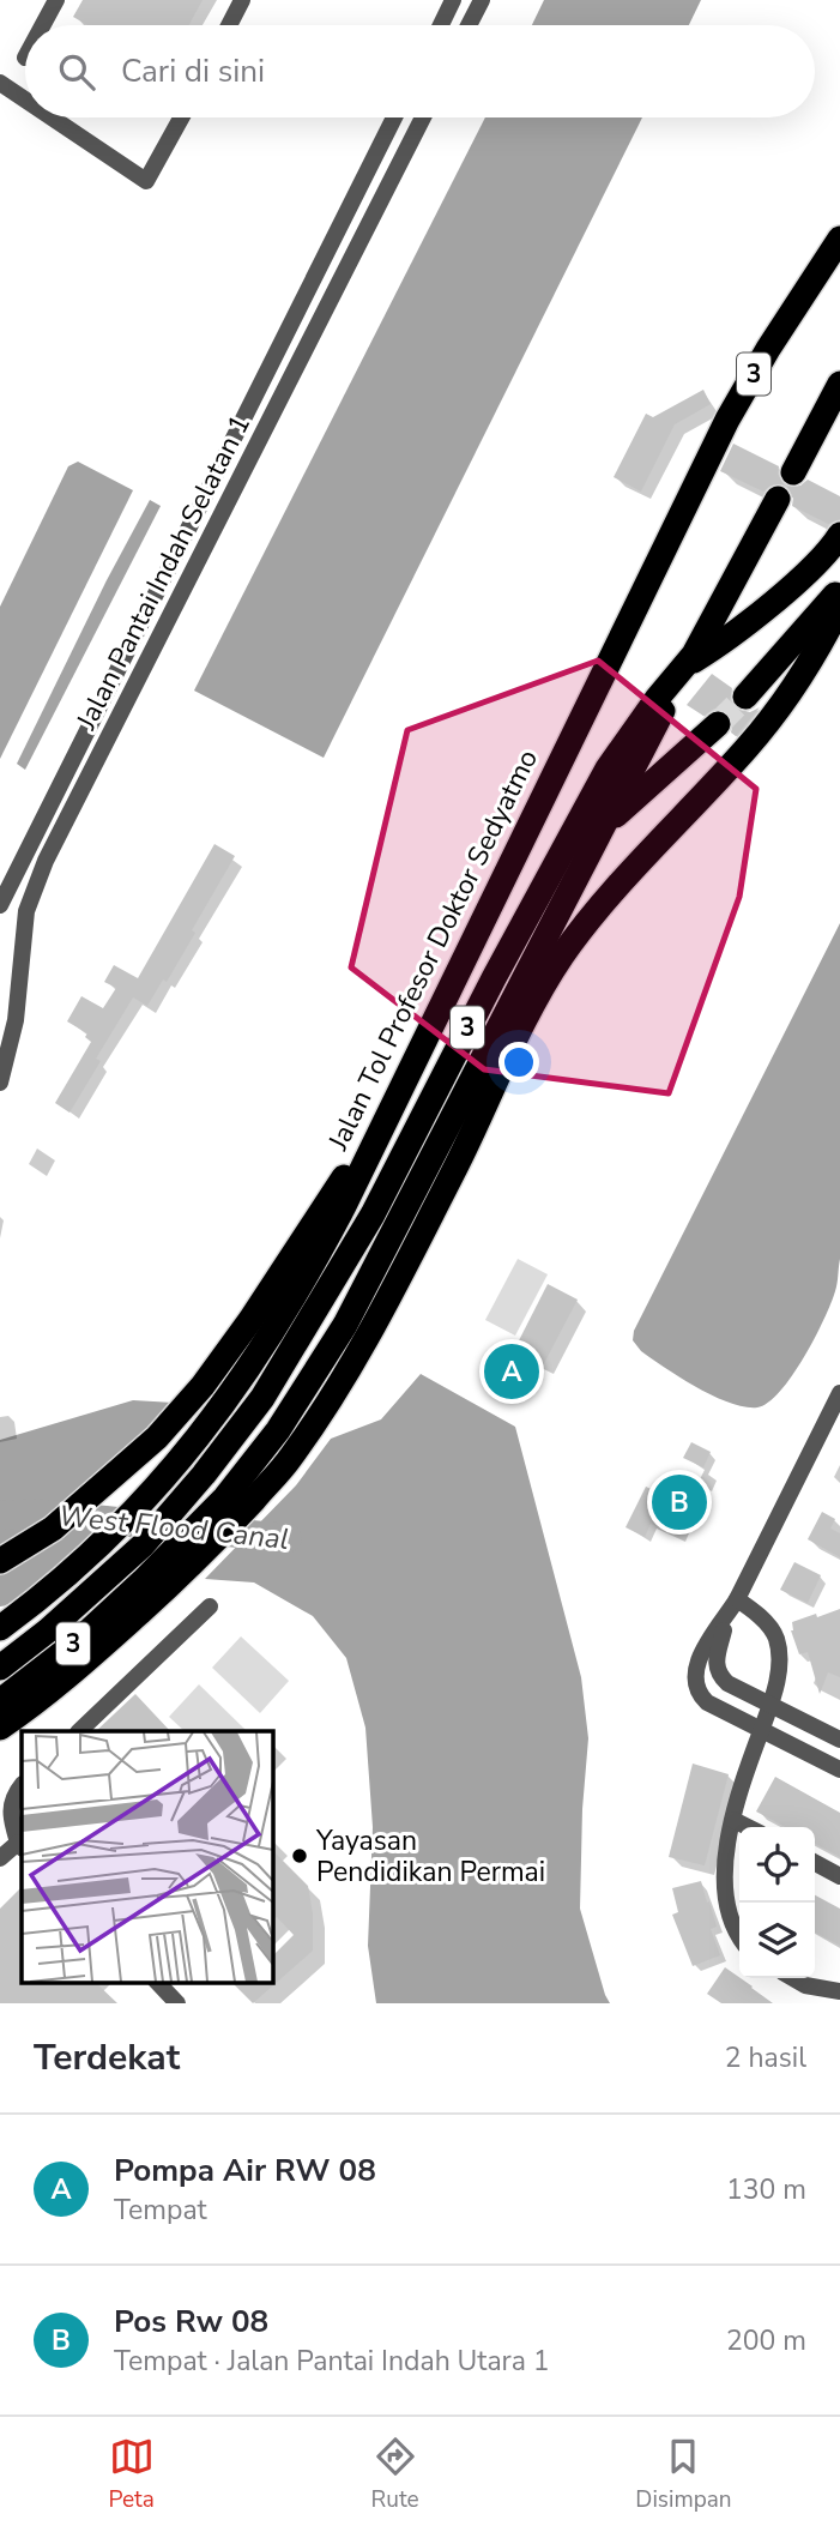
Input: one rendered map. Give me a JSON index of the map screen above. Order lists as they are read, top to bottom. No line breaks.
{"streets":{"highway":["3","Jalan Tol Profesor Doktor Sedyatmo"],"street":["Jalan Pantai Indah Selatan 1"]},"water":["West Flood Canal"],"places":["Yayasan Pendidikan Permai"],"page":{"search":"Cari di sini","pins":["A","B"],"heading":["Terdekat","2 hasil"],"list":[{"mark":"A","name":"Pompa Air RW 08","note":"Tempat","value":"130 m"},{"mark":"B","name":"Pos Rw 08","note":"Tempat · Jalan Pantai Indah Utara 1","value":"200 m"}],"nav":["Peta","Rute","Disimpan"]}}
